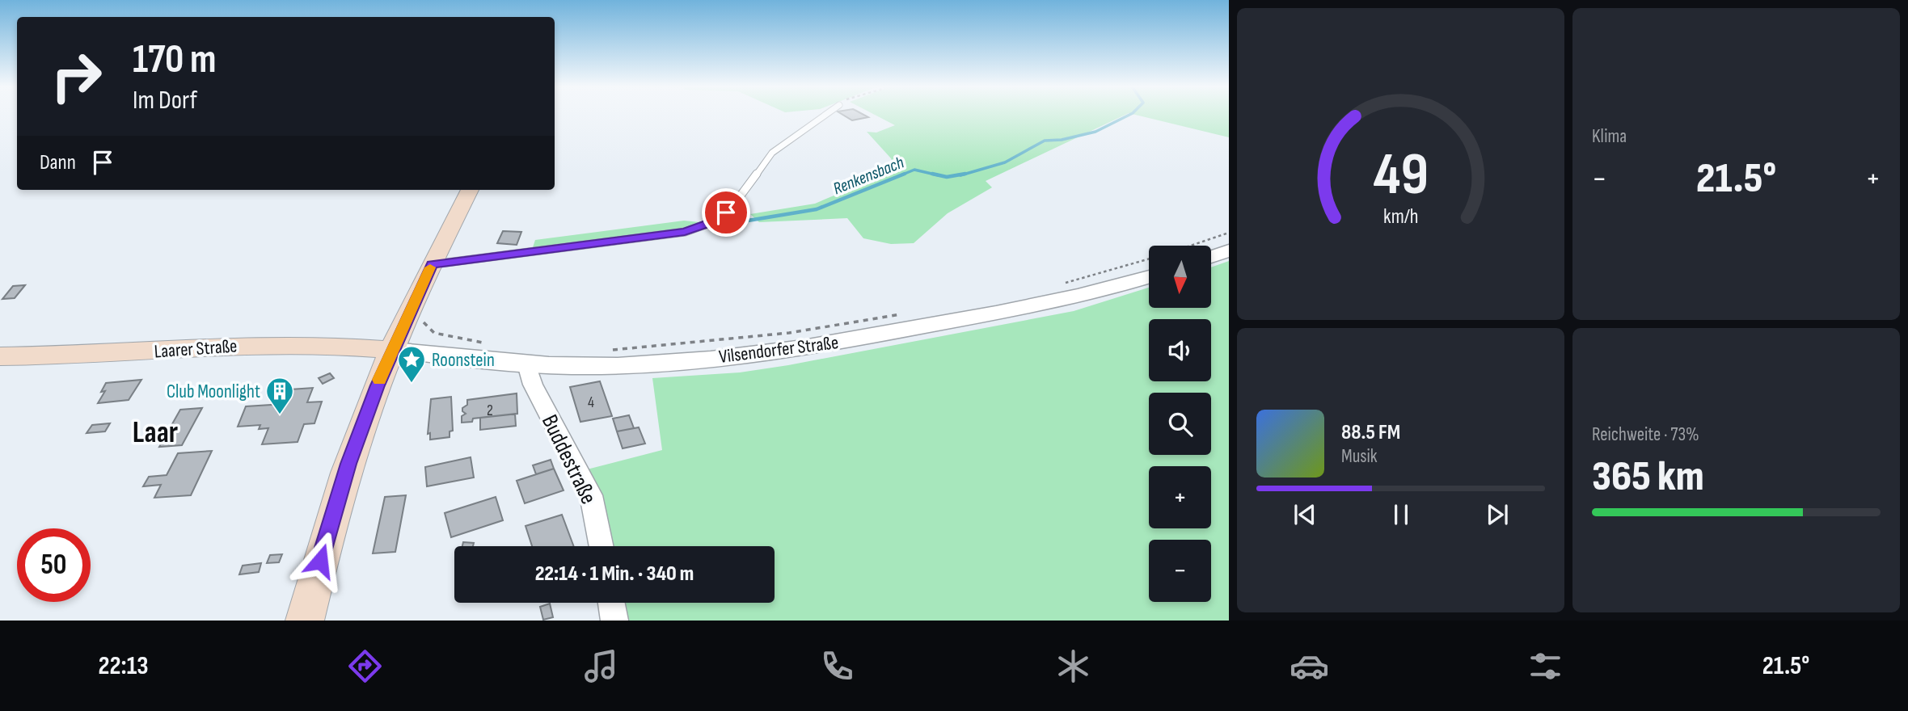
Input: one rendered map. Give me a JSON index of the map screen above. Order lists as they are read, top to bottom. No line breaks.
{"streets":{"main road":["Laarer Straße"],"street":["Vilsendorfer Straße","Buddestraße"]},"crossings":[["Laarer Straße","Vilsendorfer Straße"],["Vilsendorfer Straße","Buddestraße"]],"districts":["Laar"],"water":["Renkensbach"],"places":{"place":["Roonstein"],"building":["Club Moonlight"]},"house_numbers":["4","2"],"north":"bottom","page":{"tile":["Klima",["Reichweite · 73%","365 km"]],"turn":["170 m","Im Dorf"],"then":"Dann","heat":["−","21.5°","+"],"map_buttons":["+","−"],"song":["88.5 FM","Musik"],"limit":"50","trip":"22:14 · 1 Min. · 340 m","tabs":["22:13","21.5°"],"gauge":["49","km/h"]}}
